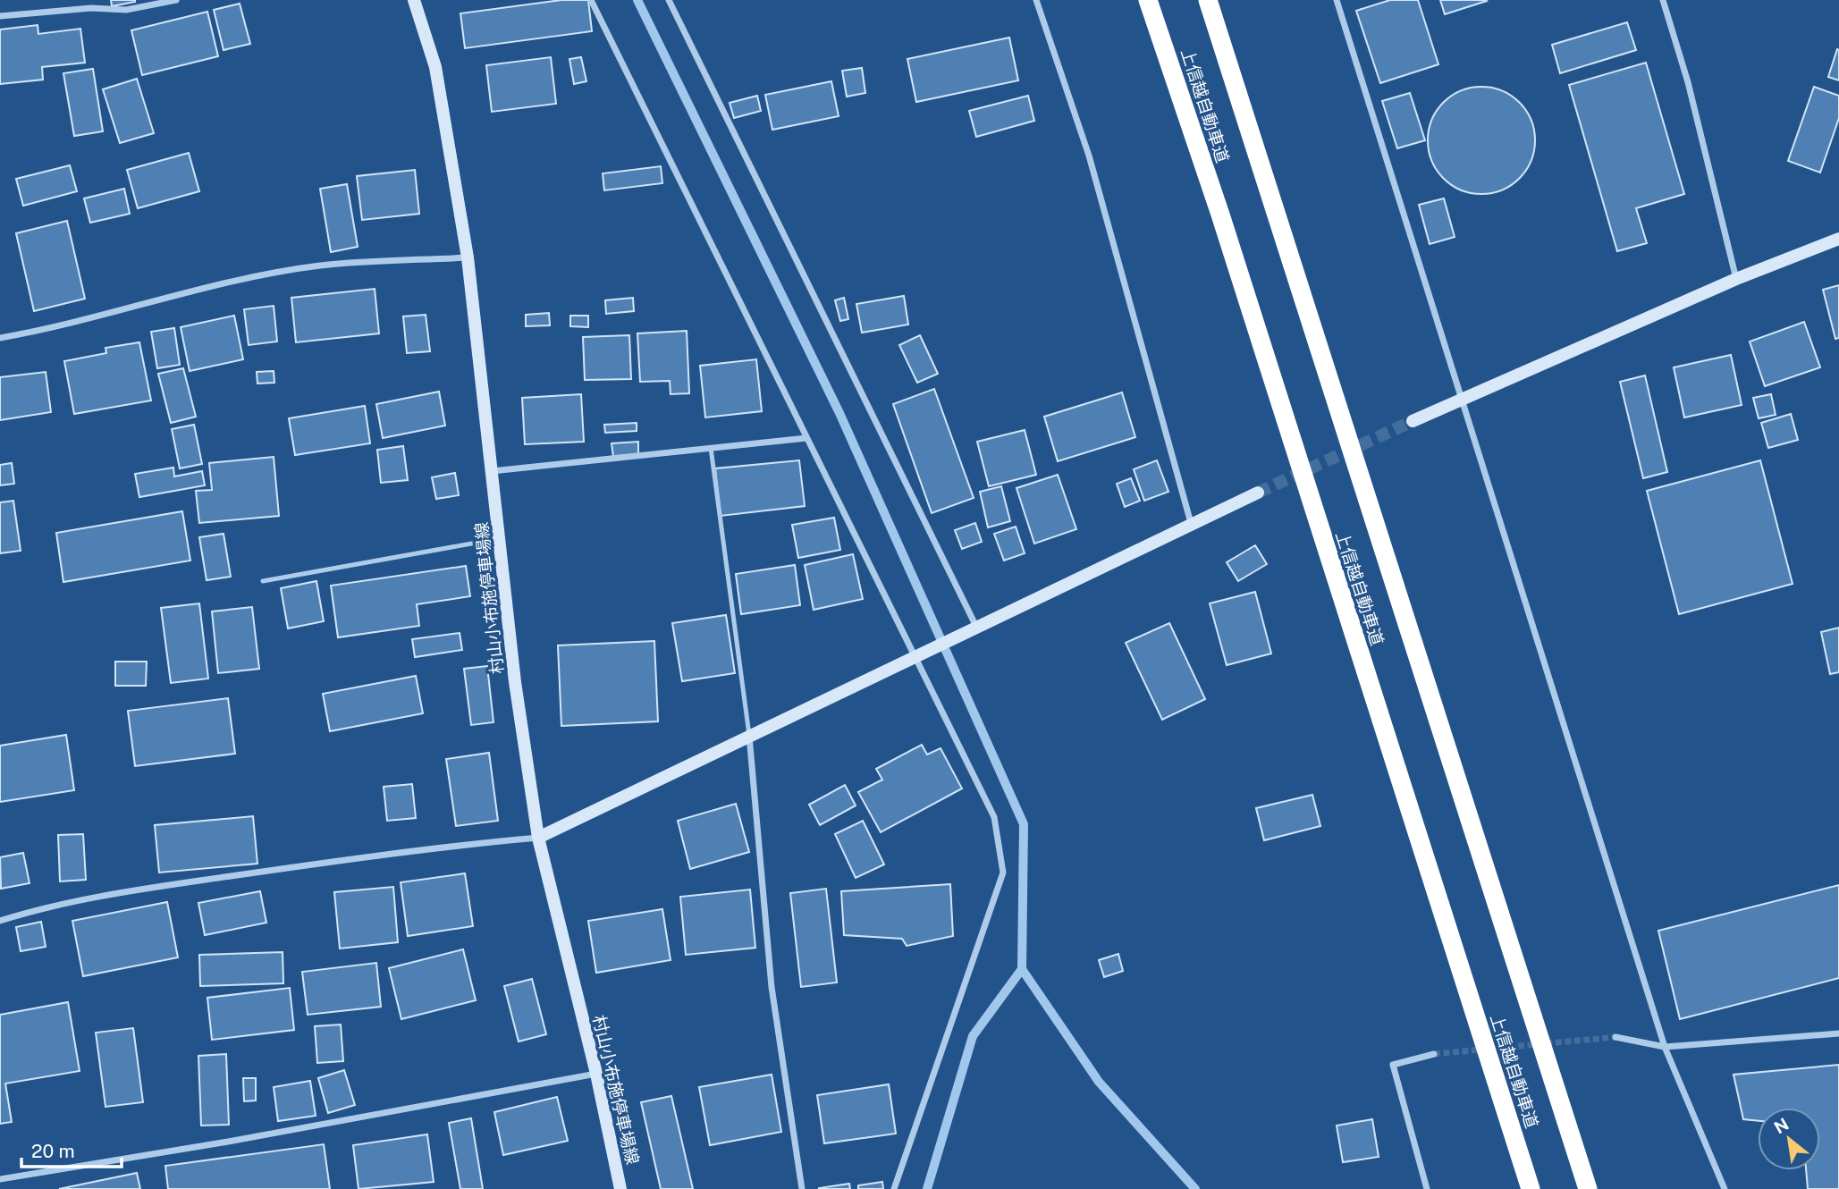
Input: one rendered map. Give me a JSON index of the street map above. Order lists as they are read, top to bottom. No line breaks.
{"streets":{"highway":["上信越自動車道"],"street":["村山小布施停車場線"]},"scale_bar":"20 m","north":"top left"}
